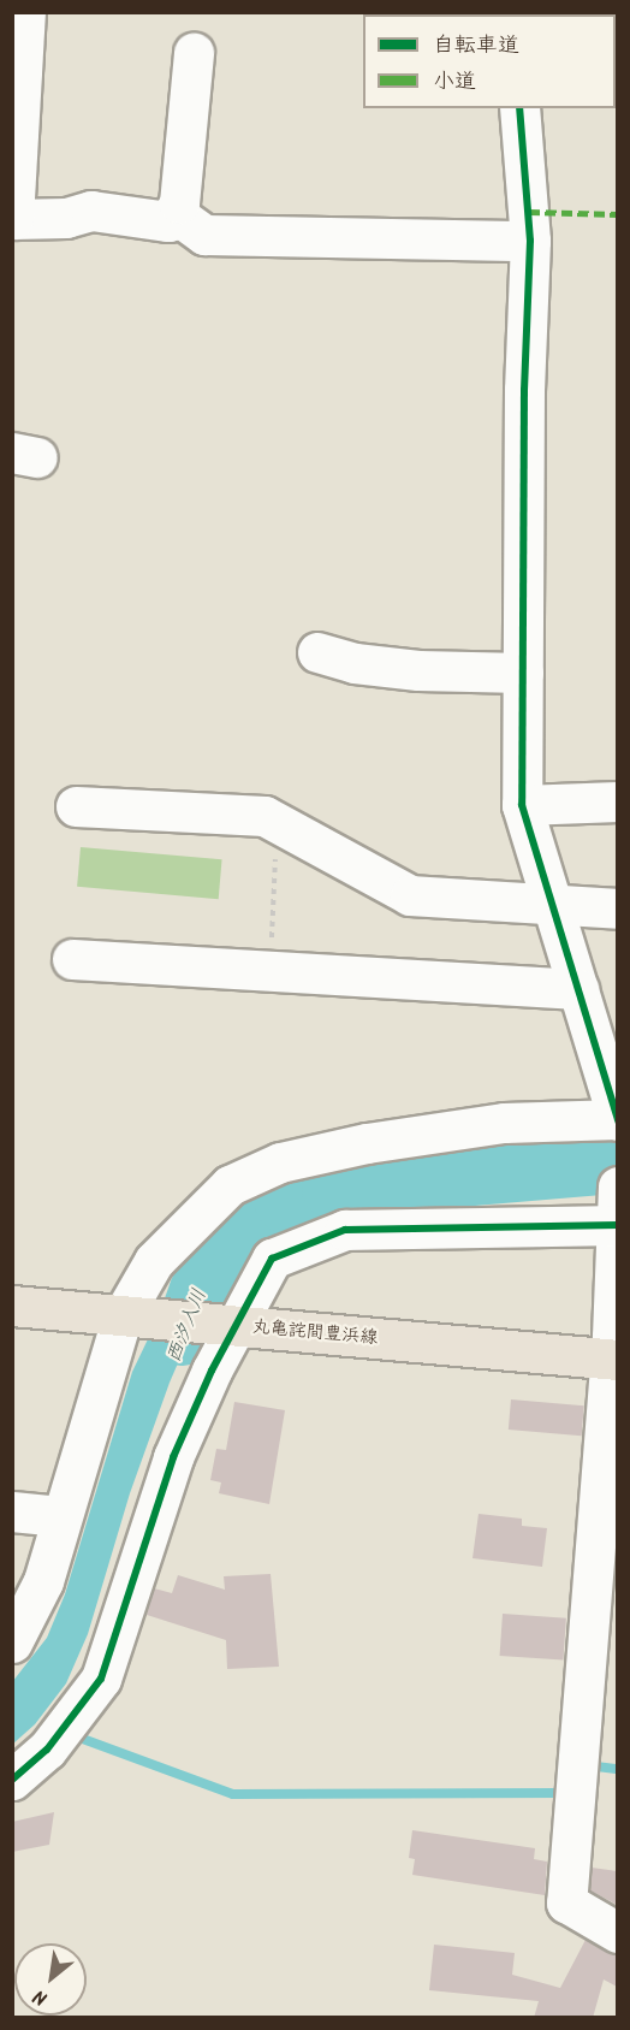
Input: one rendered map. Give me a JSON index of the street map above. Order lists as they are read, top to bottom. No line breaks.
{"streets":{"main road":["丸亀詫間豊浜線"]},"water":["西汐入川"],"legend":["自転車道","小道"],"north":"bottom left"}
